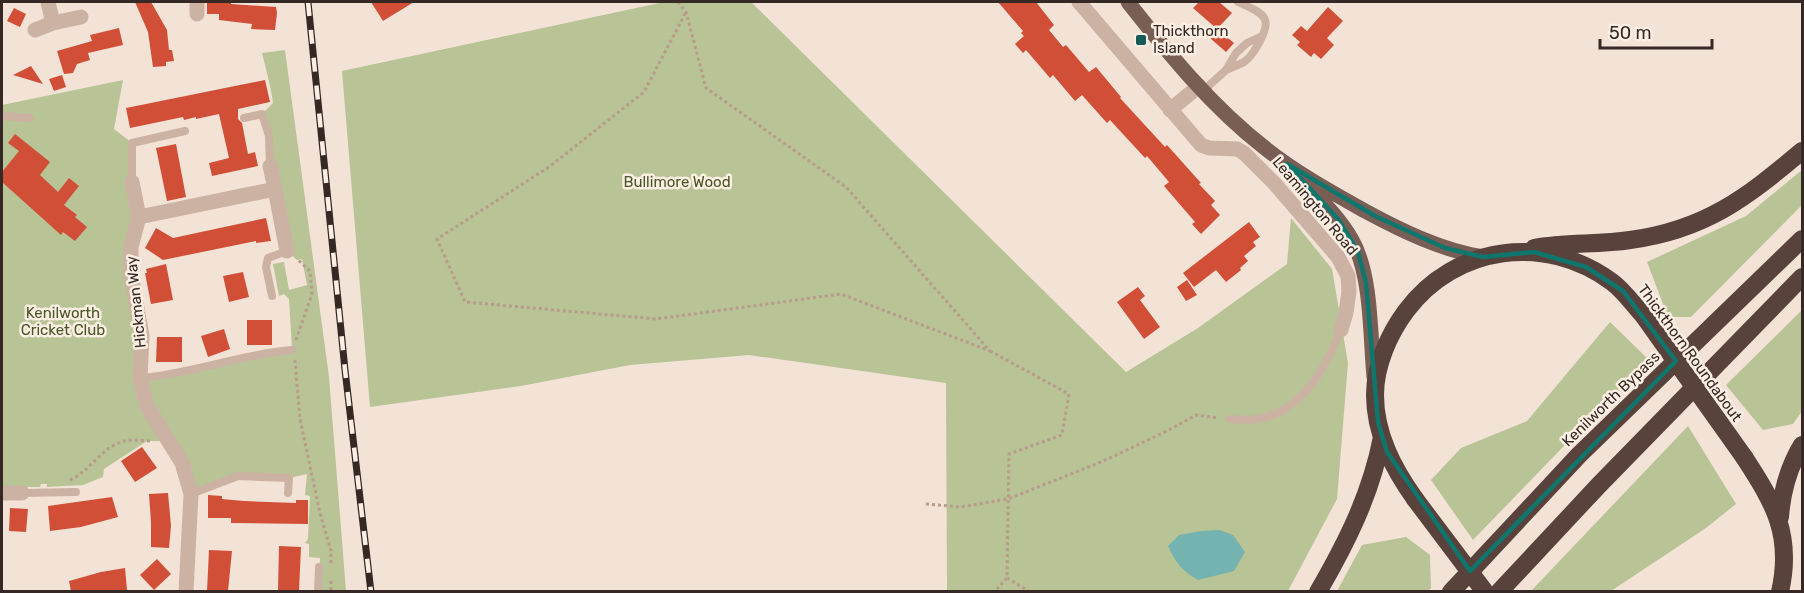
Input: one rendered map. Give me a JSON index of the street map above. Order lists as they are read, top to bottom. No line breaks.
{"streets":{"highway":["Thickthorn Roundabout","Kenilworth Bypass"],"main road":["Leamington Road"],"street":["Hickman Way"]},"crossings":[["Leamington Road","Thickthorn Roundabout"]],"parks":["Bullimore Wood","Kenilworth Cricket Club"],"places":{"transit":["Thickthorn Island"]},"scale_bar":"50 m"}
